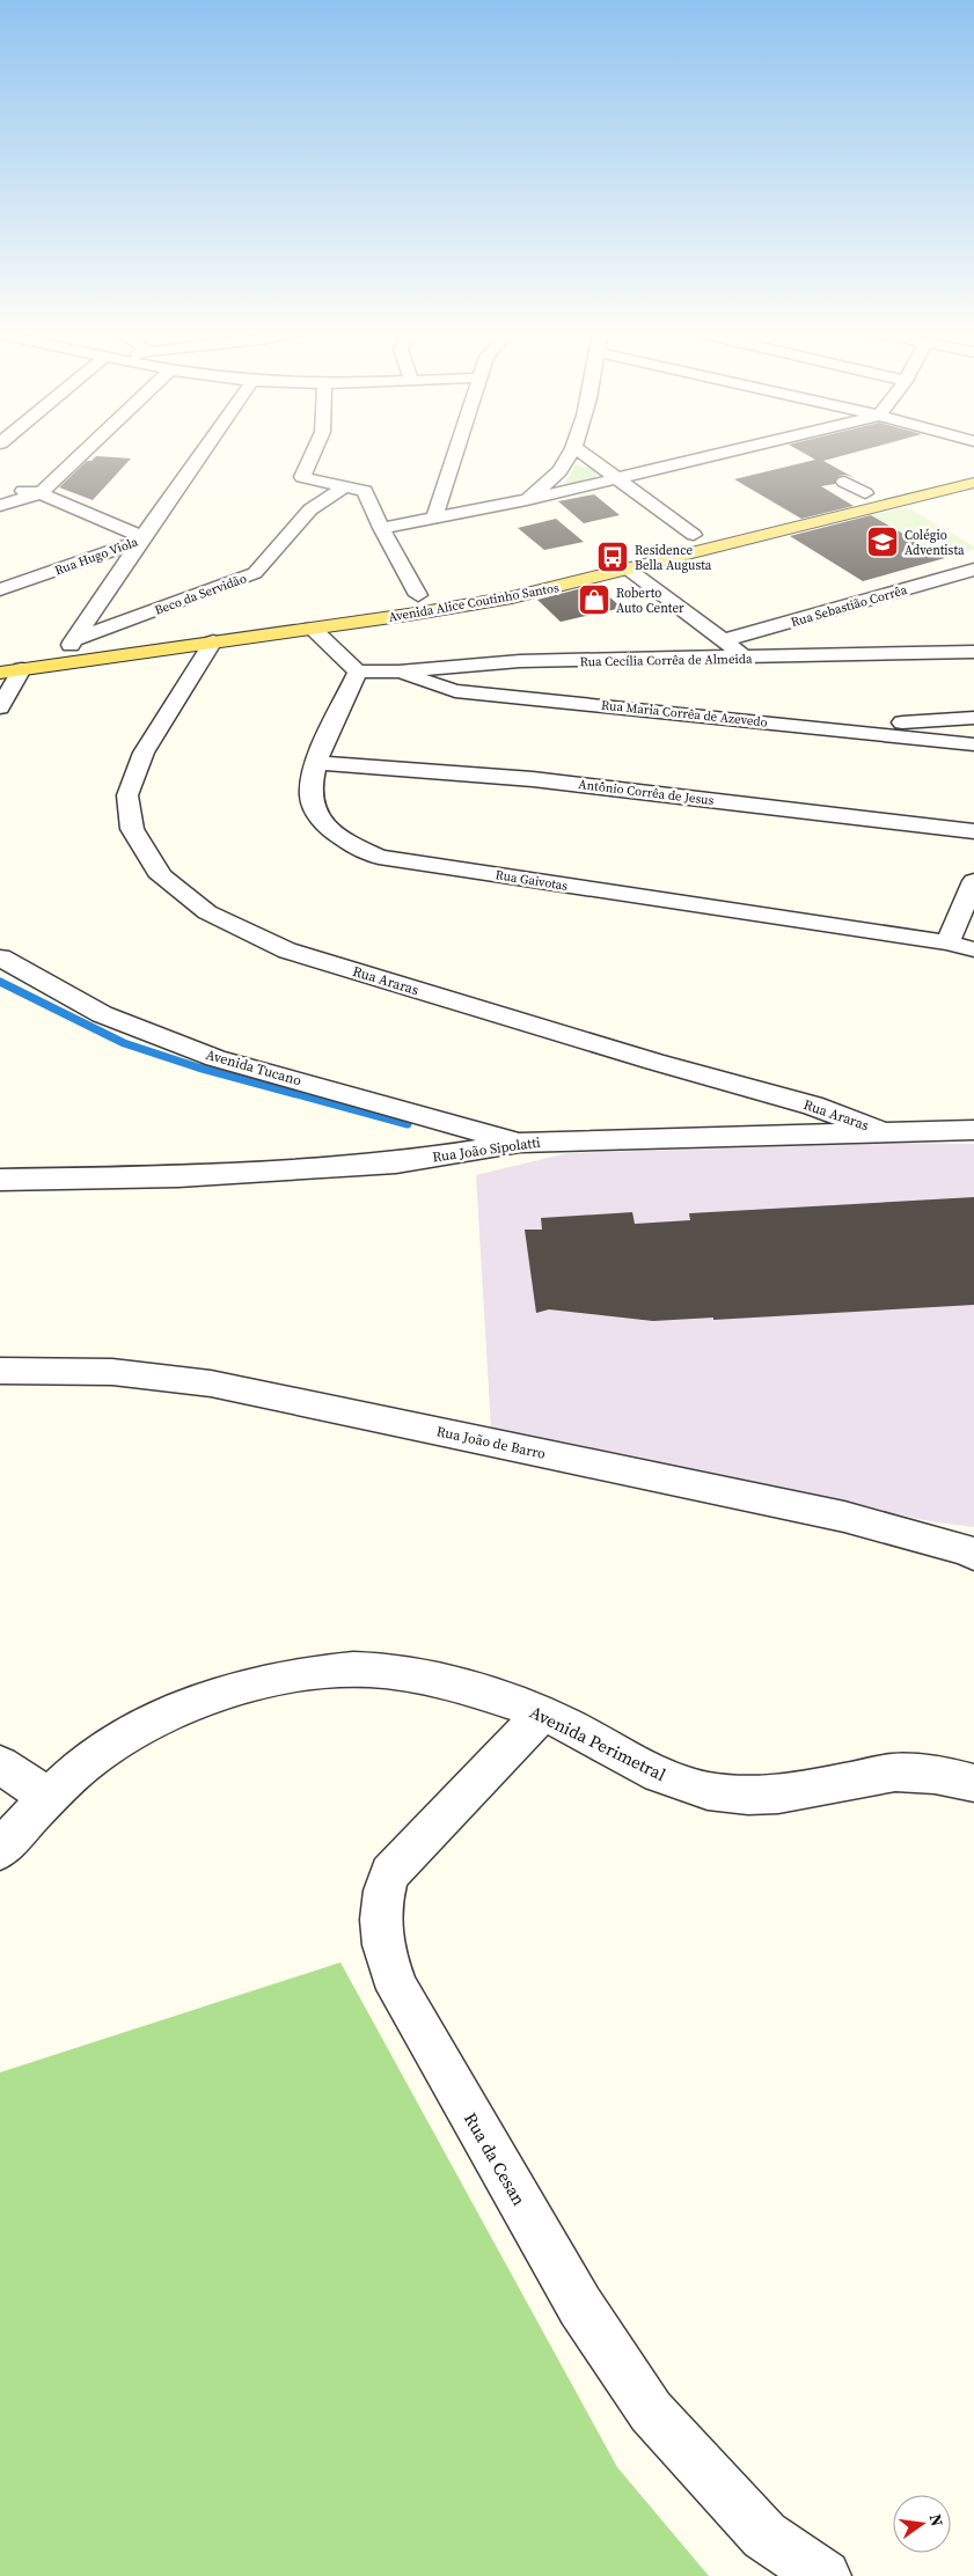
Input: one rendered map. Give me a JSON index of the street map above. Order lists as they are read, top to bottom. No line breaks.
{"streets":{"main road":["Avenida Alice Coutinho Santos"],"street":["Rua Hugo Viola","Beco da Servidão","Rua Sebastião Corrêa","Rua Cecília Corrêa de Almeida","Rua Maria Corrêa de Azevedo","Antônio Corrêa de Jesus","Rua Gaivotas","Rua Araras","Avenida Tucano","Rua João Sipolatti","Rua João de Barro","Avenida Perimetral","Rua da Cesan"]},"crossings":[["Beco da Servidão","Avenida Alice Coutinho Santos"],["Avenida Alice Coutinho Santos","Rua Araras"],["Rua Cecília Corrêa de Almeida","Rua Maria Corrêa de Azevedo"],["Rua Cecília Corrêa de Almeida","Rua Gaivotas"],["Antônio Corrêa de Jesus","Rua Gaivotas"],["Rua Araras","Rua João Sipolatti"],["Avenida Tucano","Rua João Sipolatti"],["Avenida Perimetral","Rua da Cesan"]],"places":{"school or university":["Colégio Adventista"],"bus stop":["Residence Bella Augusta"],"shop":["Roberto Auto Center"]},"north":"right"}
